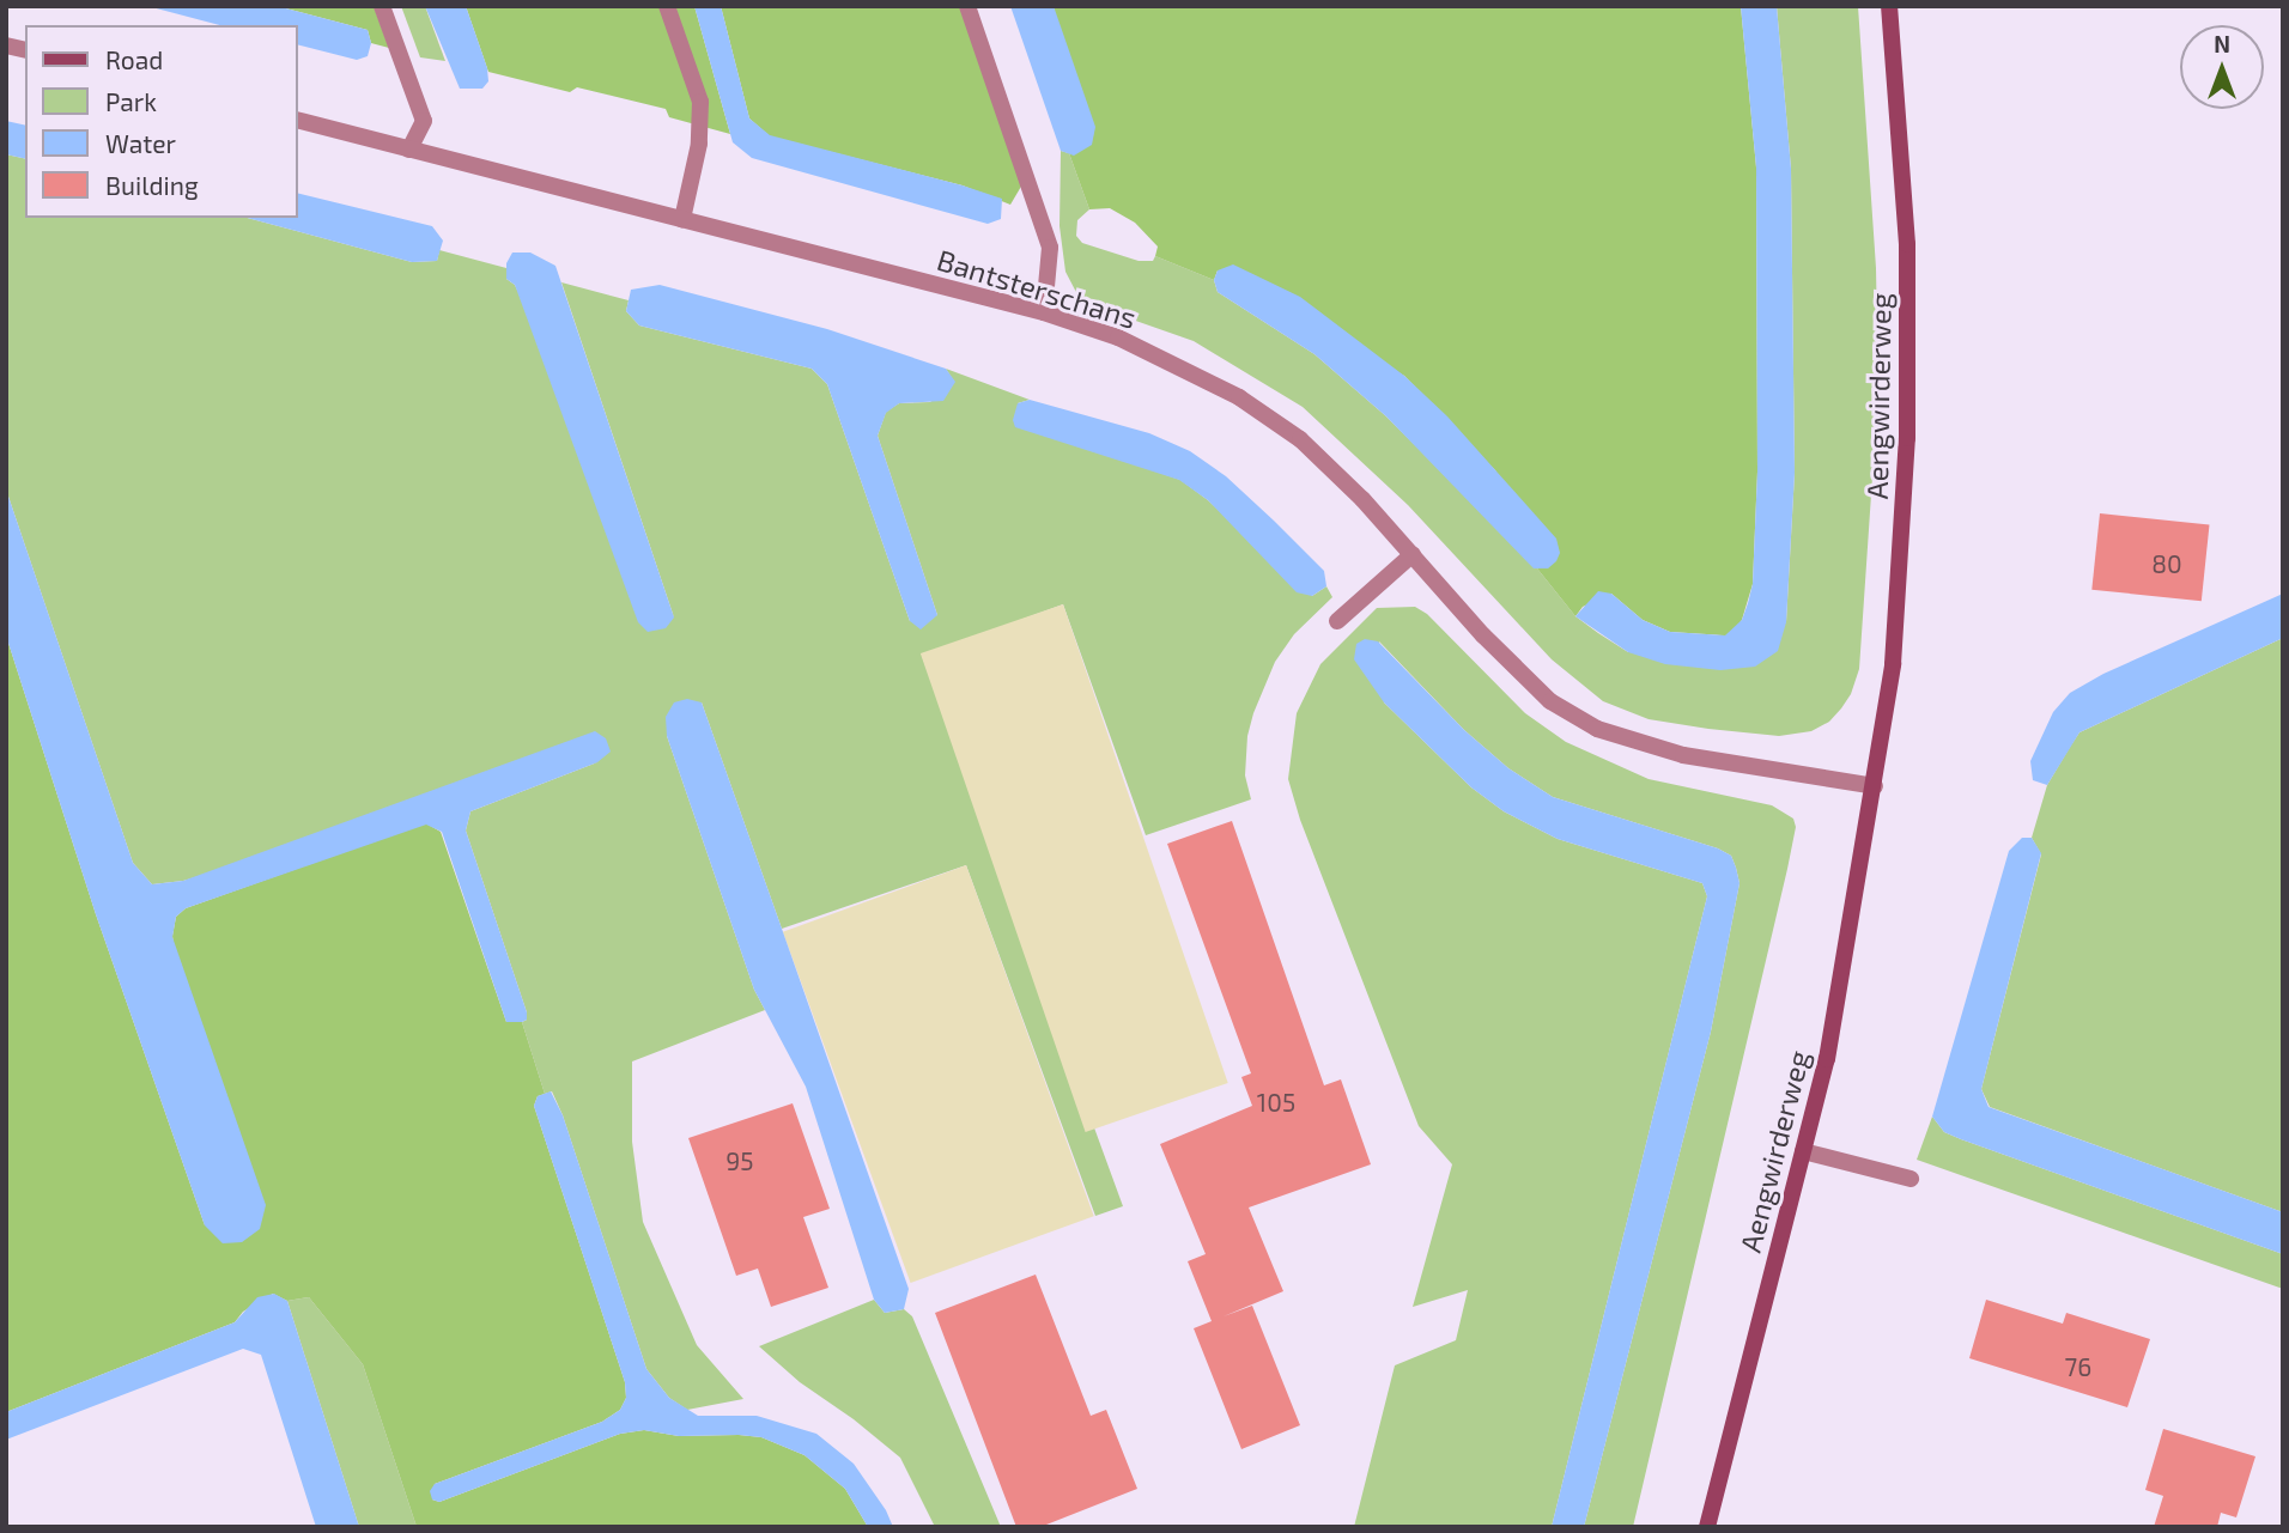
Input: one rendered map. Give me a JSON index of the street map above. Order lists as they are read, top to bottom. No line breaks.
{"streets":{"street":["Bantsterschans","Aengwirderweg"]},"crossings":[["Bantsterschans","Aengwirderweg"]],"house_numbers":["80","105","95","76"],"legend":["Road","Park","Water","Building"],"north":"top"}
